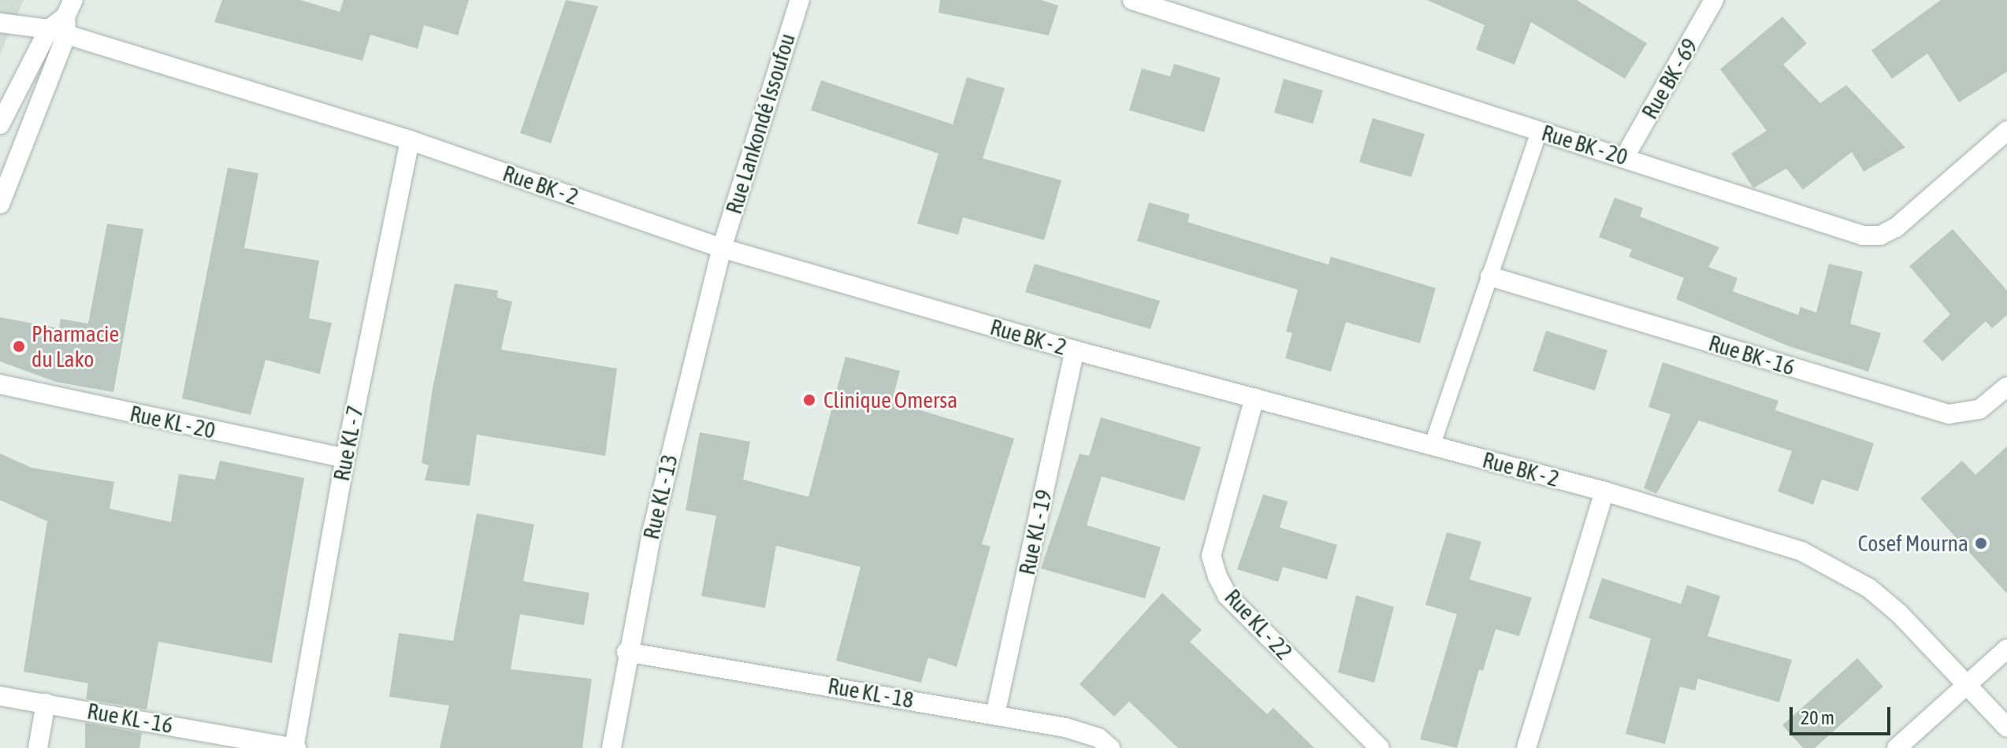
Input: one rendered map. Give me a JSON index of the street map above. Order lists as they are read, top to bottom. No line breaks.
{"streets":{"street":["Rue BK - 69","Rue Lankondé Issoufou","Rue BK - 20","Rue BK - 2","Rue BK - 16","Rue KL - 20","Rue KL - 7","Rue KL - 13","Rue KL - 19","Rue KL - 22","Rue KL - 18","Rue KL - 16"]},"crossings":[["Rue BK - 69","Rue BK - 20"],["Rue Lankondé Issoufou","Rue BK - 2"],["Rue Lankondé Issoufou","Rue KL - 13"],["Rue BK - 2","Rue KL - 7"],["Rue BK - 2","Rue KL - 13"],["Rue BK - 2","Rue KL - 19"],["Rue BK - 2","Rue KL - 22"],["Rue KL - 20","Rue KL - 7"],["Rue KL - 7","Rue KL - 16"],["Rue KL - 13","Rue KL - 18"],["Rue KL - 19","Rue KL - 18"]],"places":["Pharmacie du Lako","Clinique Omersa","Cosef Mourna"],"scale_bar":"20 m"}
